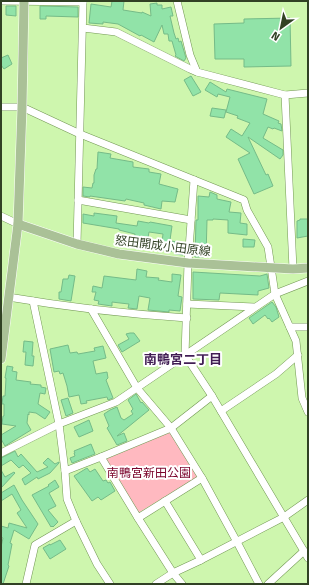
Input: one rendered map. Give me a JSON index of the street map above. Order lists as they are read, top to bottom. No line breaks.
{"streets":{"main road":["怒田開成小田原線"]},"districts":["南鴨宮二丁目"],"parks":["南鴨宮新田公園"],"north":"bottom left"}
